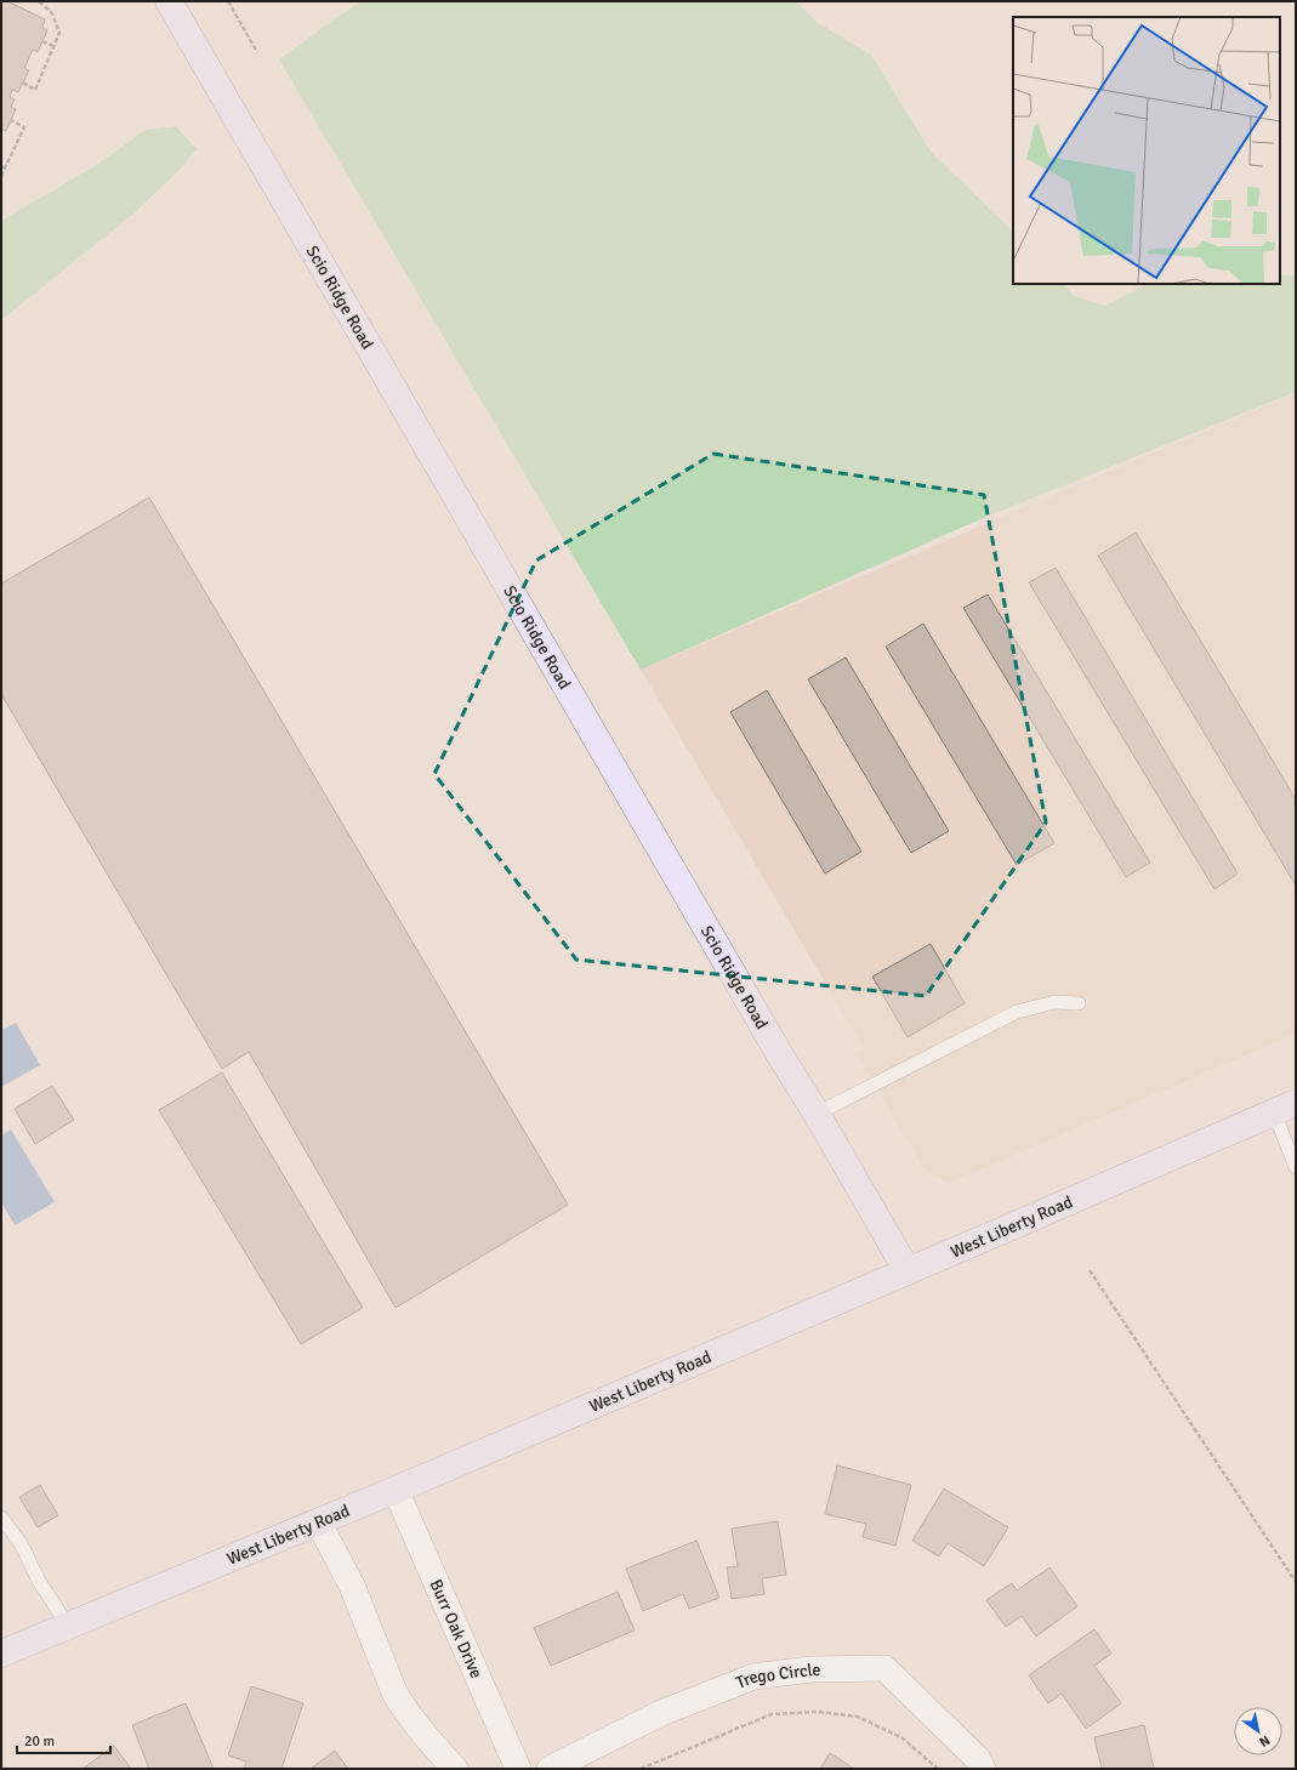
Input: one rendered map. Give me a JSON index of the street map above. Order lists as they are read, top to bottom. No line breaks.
{"streets":{"street":["Scio Ridge Road","West Liberty Road","Burr Oak Drive","Trego Circle"]},"crossings":[["Scio Ridge Road","West Liberty Road"],["West Liberty Road","Burr Oak Drive"]],"scale_bar":"20 m","north":"bottom right"}
